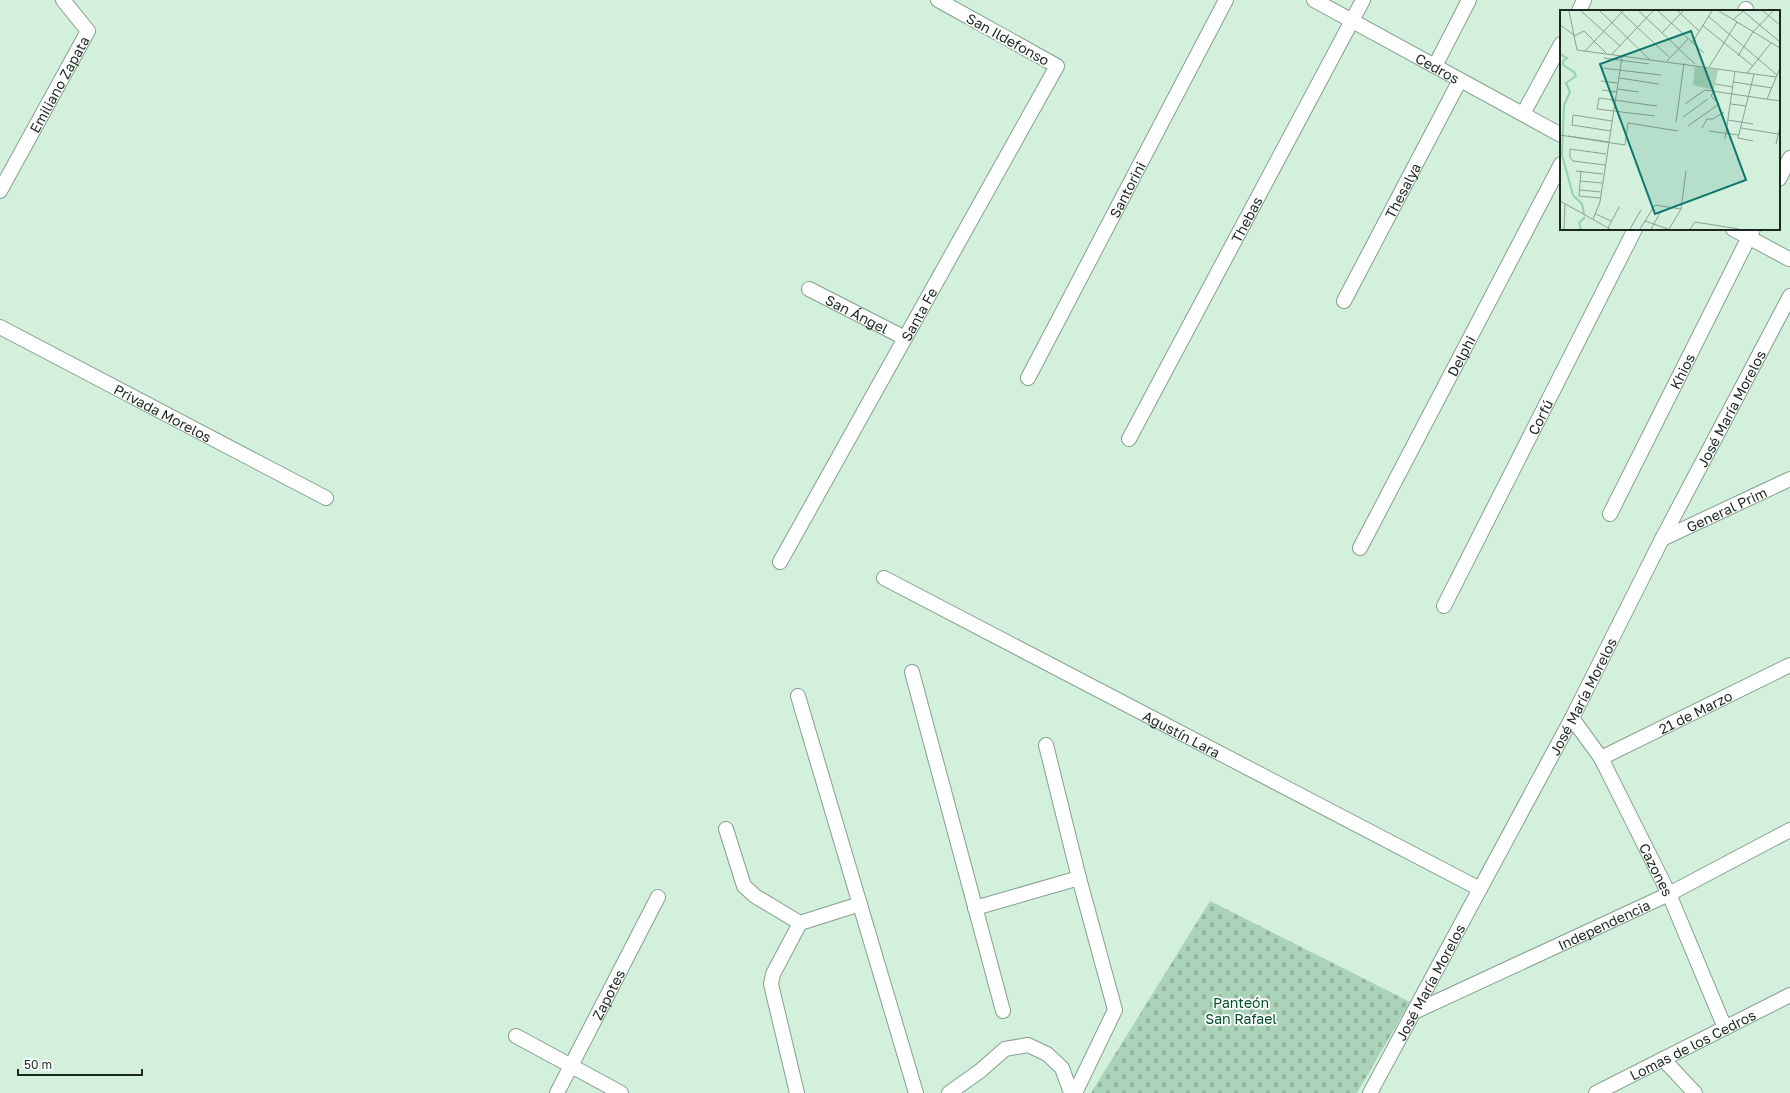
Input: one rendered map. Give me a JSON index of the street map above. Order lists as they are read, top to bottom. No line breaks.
{"streets":{"street":["San Ildefonso","Cedros","Emiliano Zapata","Santorini","Thesalya","Thebas","San Ángel","Santa Fe","Delphi","Khios","José María Morelos","Privada Morelos","Corfú","General Prim","21 de Marzo","Agustín Lara","Cazones","Independencia","Zapotes","Lomas de los Cedros"]},"crossings":[["San Ildefonso","Santa Fe"],["Cedros","Thesalya"],["Cedros","Thebas"],["San Ángel","Santa Fe"],["José María Morelos","General Prim"],["José María Morelos","Agustín Lara"],["José María Morelos","Cazones"],["José María Morelos","Independencia"],["21 de Marzo","Cazones"],["Cazones","Independencia"],["Cazones","Lomas de los Cedros"]],"parks":["Panteón San Rafael"],"scale_bar":"50 m"}
